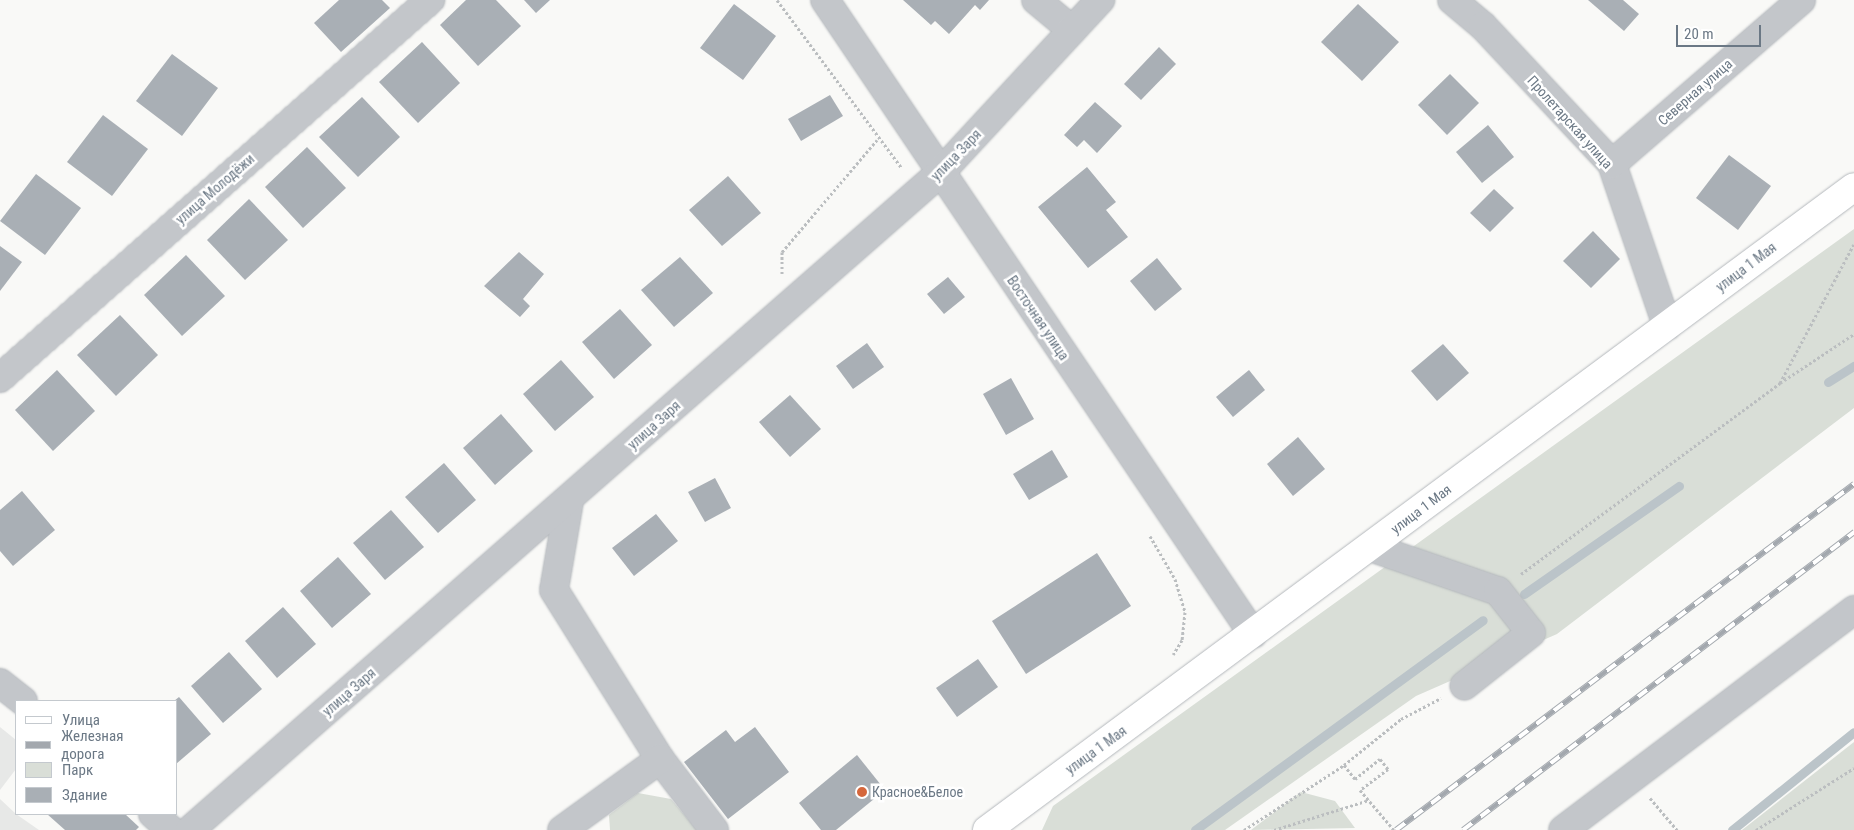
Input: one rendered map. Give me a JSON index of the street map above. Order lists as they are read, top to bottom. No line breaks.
{"streets":{"main road":["улица 1 Мая"],"street":["Северная улица","Пролетарская улица","улица Заря","улица Молодёжи","Восточная улица"]},"crossings":[["Северная улица","Пролетарская улица"],["Пролетарская улица","улица 1 Мая"],["улица Заря","Восточная улица"],["улица 1 Мая","Восточная улица"]],"places":["Красное&Белое"],"legend":["Улица","Железная дорога","Парк","Здание"],"scale_bar":"20 m"}
